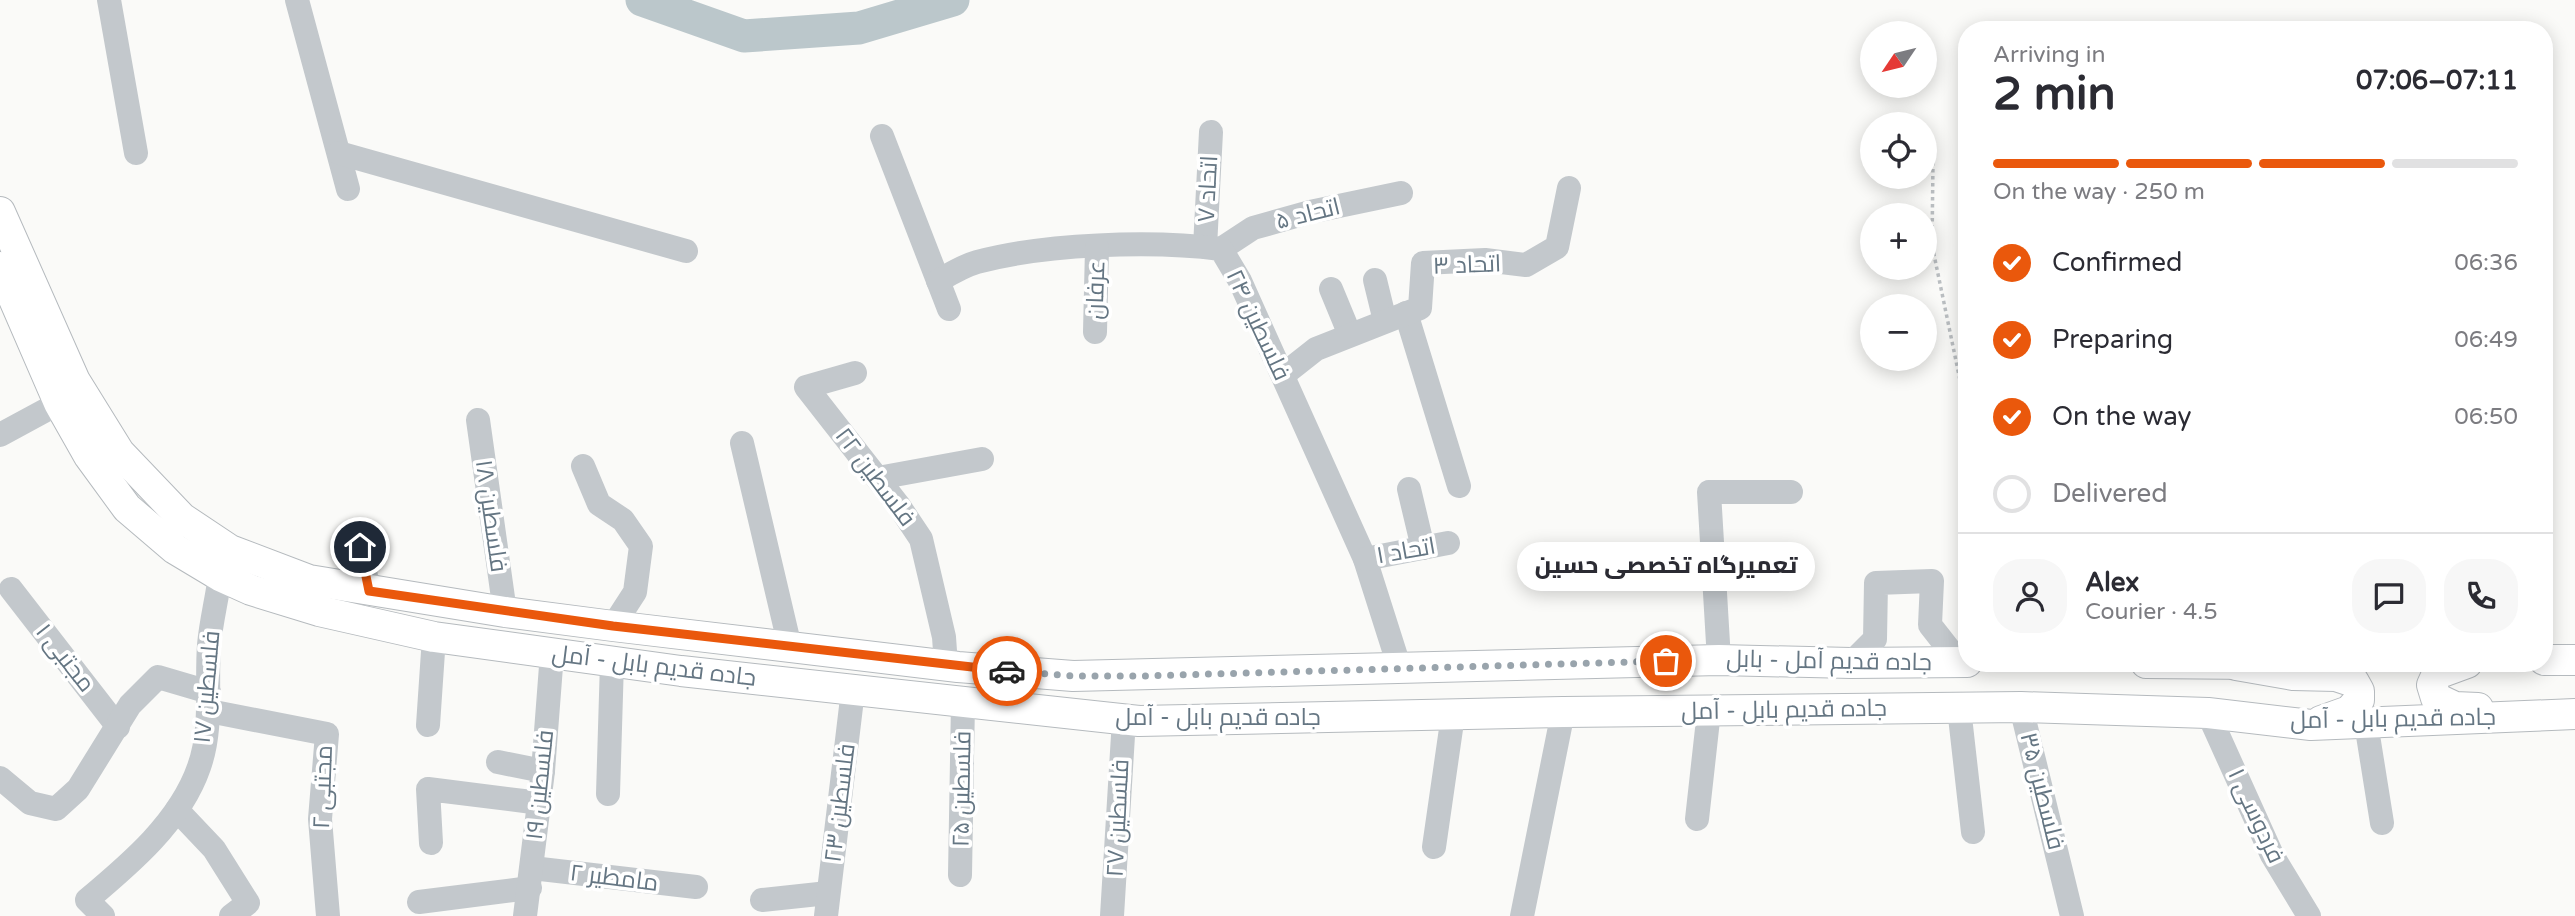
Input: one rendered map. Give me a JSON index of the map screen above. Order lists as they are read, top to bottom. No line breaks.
{"streets":{"main road":["جاده قدیم آمل - بابل","جاده قدیم بابل - آمل"],"street":["اتحاد ۷","اتحاد ۵","اتحاد ۳","عرفان","فلسطین ۲۴","فلسطین ۲۲","فلسطین ۱۸","اتحاد ۱","مجتبی ۱","فلسطین ۱۷","فلسطین ۱۹","مجتبی ۲","فلسطین ۲۵","فلسطین ۳۵","فلسطین ۲۳","فردوسی ۱","فلسطین ۲۷","مامطیر ۲"]},"crossings":[["اتحاد ۷","اتحاد ۵"],["اتحاد ۷","فلسطین ۲۴"],["اتحاد ۵","فلسطین ۲۴"],["عرفان","فلسطین ۲۴"],["فلسطین ۲۴","اتحاد ۱"],["فلسطین ۲۴","جاده قدیم آمل - بابل"],["فلسطین ۲۲","جاده قدیم آمل - بابل"],["فلسطین ۱۸","جاده قدیم آمل - بابل"],["جاده قدیم بابل - آمل","فلسطین ۱۷"],["جاده قدیم بابل - آمل","فلسطین ۱۹"],["جاده قدیم بابل - آمل","فلسطین ۲۵"],["جاده قدیم بابل - آمل","فلسطین ۳۵"],["جاده قدیم بابل - آمل","فلسطین ۲۳"],["جاده قدیم بابل - آمل","فردوسی ۱"],["جاده قدیم بابل - آمل","فلسطین ۲۷"],["فلسطین ۱۷","مجتبی ۲"],["فلسطین ۱۹","مامطیر ۲"]],"places":["تعمیرگاه تخصصی حسین"],"north":"bottom left","page":{"map_buttons":["+","−"],"heading":["2 min","Arriving in","07:06–07:11"],"panel":["Alex","Courier · 4.5"],"bar":"On the way · 250 m","list":[["Confirmed","06:36"],["Preparing","06:49"],["On the way","06:50"],"Delivered"],"bubble":"تعمیرگاه تخصصی حسین"}}
